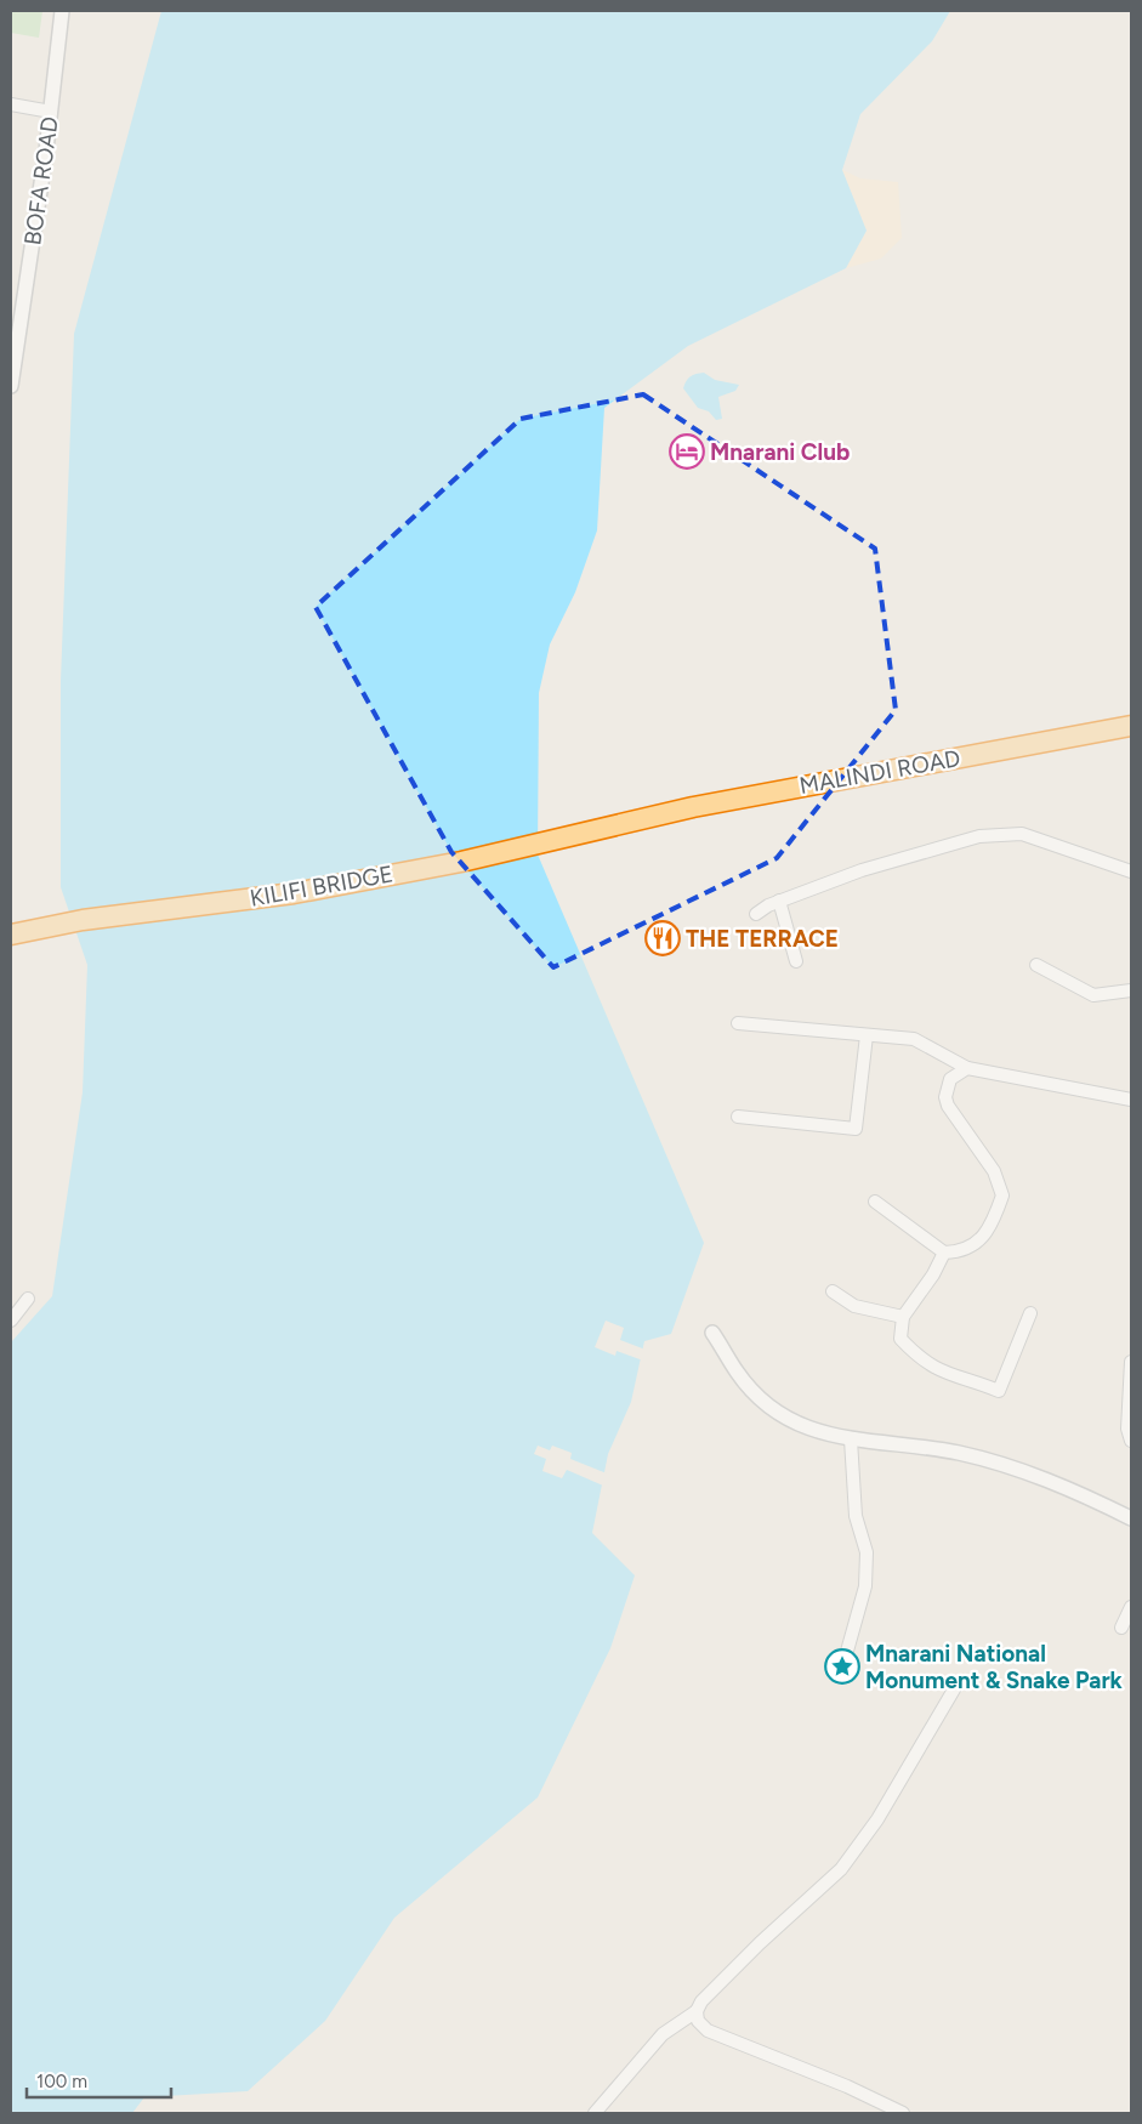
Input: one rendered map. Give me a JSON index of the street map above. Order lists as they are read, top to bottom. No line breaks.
{"streets":{"highway":["MALINDI ROAD","KILIFI BRIDGE"],"street":["BOFA ROAD"]},"crossings":[["MALINDI ROAD","KILIFI BRIDGE"]],"places":{"hotel":["Mnarani Club"],"restaurant":["THE TERRACE"],"place":["Mnarani National Monument & Snake Park"]},"scale_bar":"100 m"}
